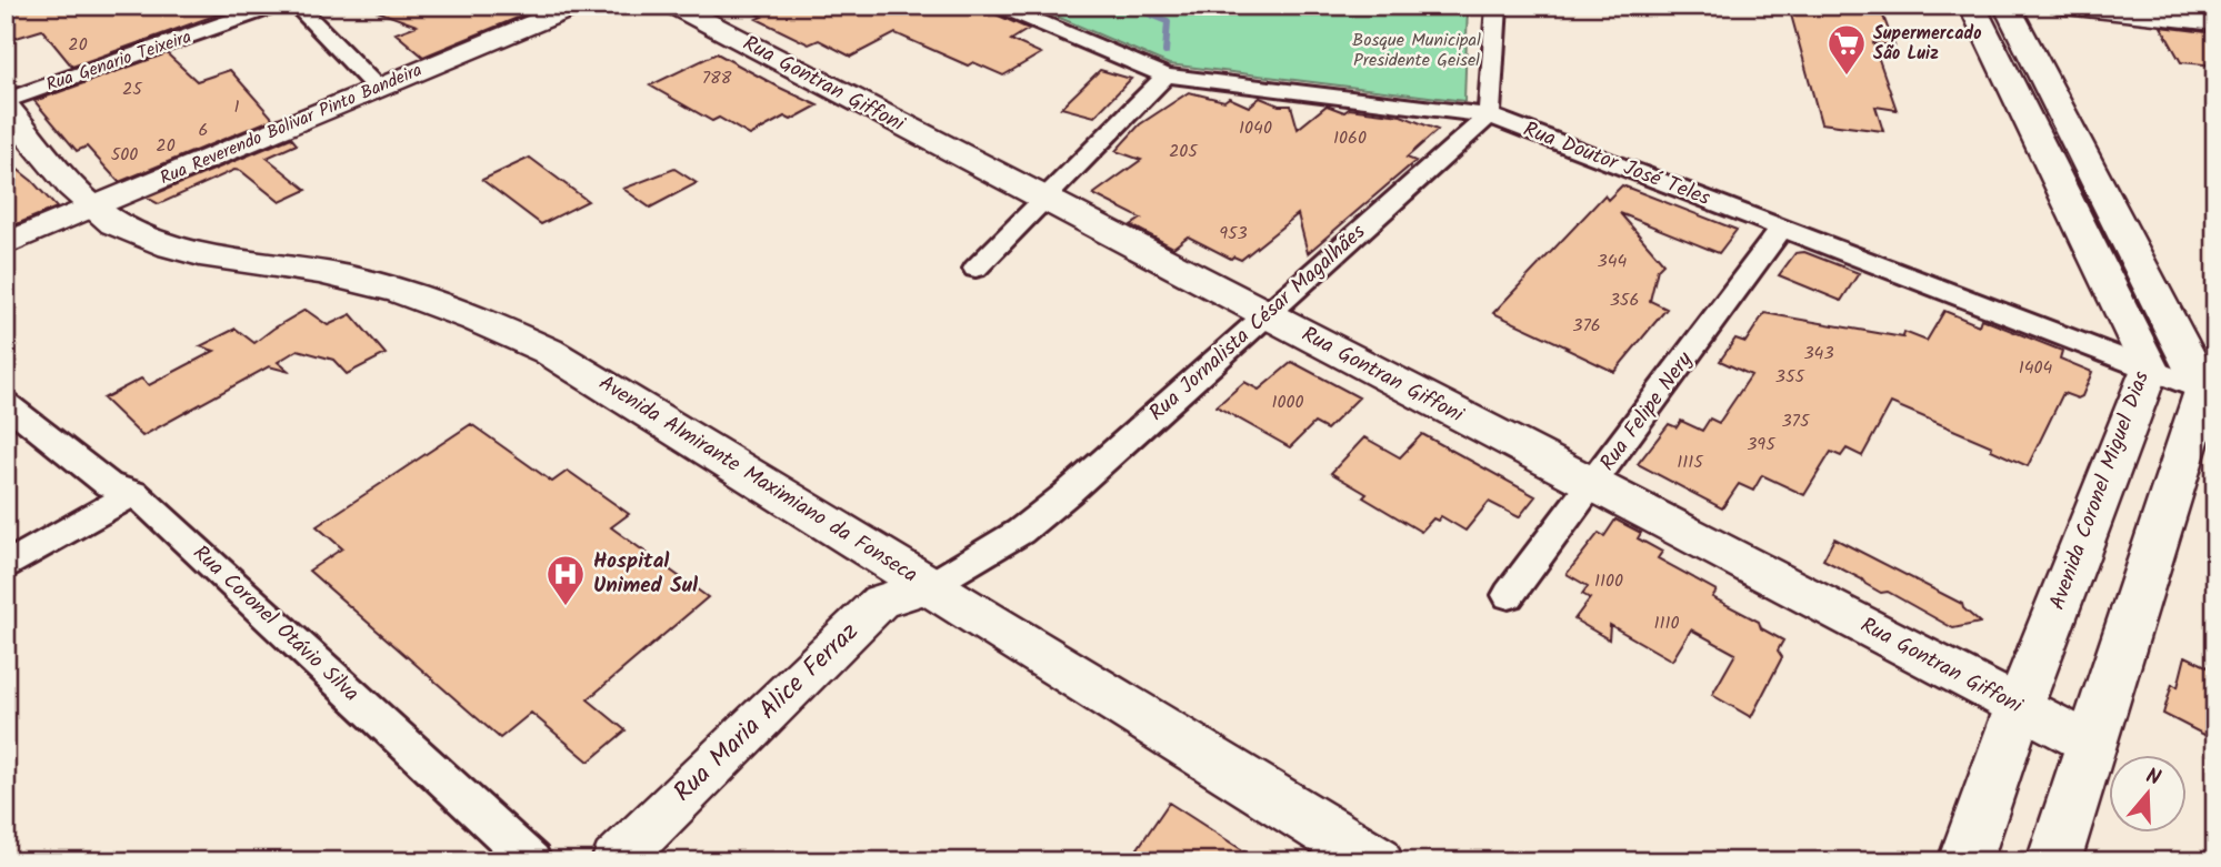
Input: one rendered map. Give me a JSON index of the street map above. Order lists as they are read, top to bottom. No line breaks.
{"streets":{"main road":["Avenida Almirante Maximiano da Fonseca","Avenida Coronel Miguel Dias"],"street":["Rua Genario Teixeira","Rua Gontran Giffoni","Rua Reverendo Bolivar Pinto Bandeira","Rua Doutor José Teles","Rua Jornalista César Magalhães","Rua Felipe Nery","Rua Coronel Otávio Silva","Rua Maria Alice Ferraz"]},"crossings":[["Rua Gontran Giffoni","Rua Jornalista César Magalhães"],["Rua Gontran Giffoni","Rua Felipe Nery"],["Rua Gontran Giffoni","Avenida Coronel Miguel Dias"],["Rua Reverendo Bolivar Pinto Bandeira","Avenida Almirante Maximiano da Fonseca"],["Rua Doutor José Teles","Rua Jornalista César Magalhães"],["Rua Doutor José Teles","Rua Felipe Nery"],["Rua Doutor José Teles","Avenida Coronel Miguel Dias"],["Rua Jornalista César Magalhães","Avenida Almirante Maximiano da Fonseca"],["Rua Jornalista César Magalhães","Rua Maria Alice Ferraz"],["Avenida Almirante Maximiano da Fonseca","Rua Maria Alice Ferraz"]],"parks":["Bosque Municipal Presidente Geisel"],"places":{"supermarket":["Supermercado São Luiz"],"hospital":["Hospital Unimed Sul"]},"house_numbers":["20","788","25","1","1040","6","1060","20","205","500","953","344","356","376","343","1404","355","1000","375","395","1115","1100","1110"],"north":"top"}
